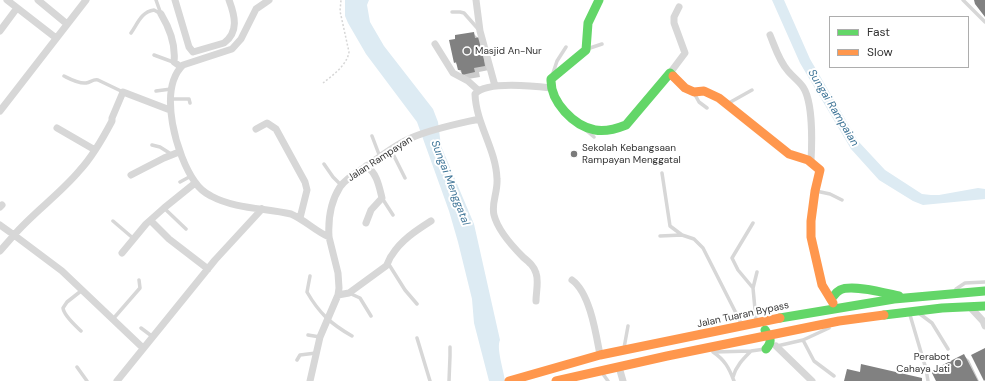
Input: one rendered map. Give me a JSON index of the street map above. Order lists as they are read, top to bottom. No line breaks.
{"streets":{"main road":["Jalan Tuaran Bypass"],"street":["Jalan Rampayan"]},"water":["Sungai Rampaian","Sungai Menggatal"],"places":["Masjid An-Nur","Sekolah Kebangsaan Rampayan Menggatal","Perabot Cahaya Jati"],"legend":["Fast","Slow"]}
